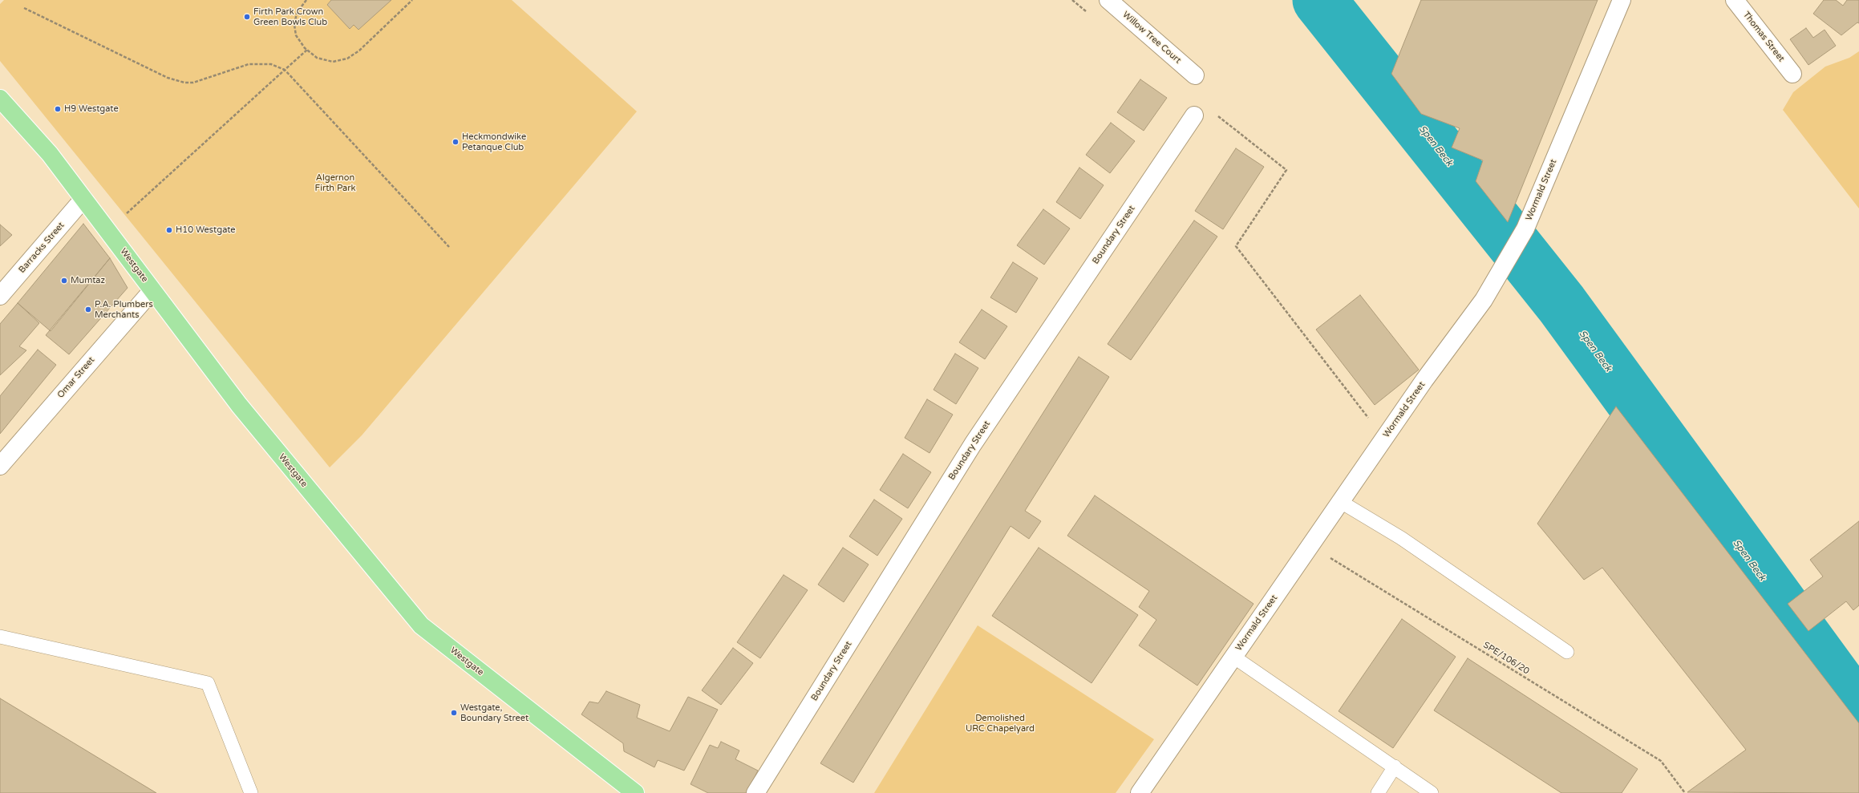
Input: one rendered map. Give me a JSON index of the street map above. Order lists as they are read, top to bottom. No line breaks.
{"streets":{"main road":["Westgate"],"street":["Thomas Street","Willow Tree Court","Wormald Street","Boundary Street","Barracks Street","Omar Street"],"path":["SPE/106/20"]},"crossings":[["Wormald Street","SPE/106/20"],["Barracks Street","Westgate"],["Westgate","Omar Street"]],"water":["Spen Beck"],"parks":["Algernon Firth Park","Demolished URC Chapelyard"],"places":["Firth Park Crown Green Bowls Club","H9 Westgate","Heckmondwike Petanque Club","H10 Westgate","Mumtaz","P.A. Plumbers Merchants","Westgate, Boundary Street"]}
